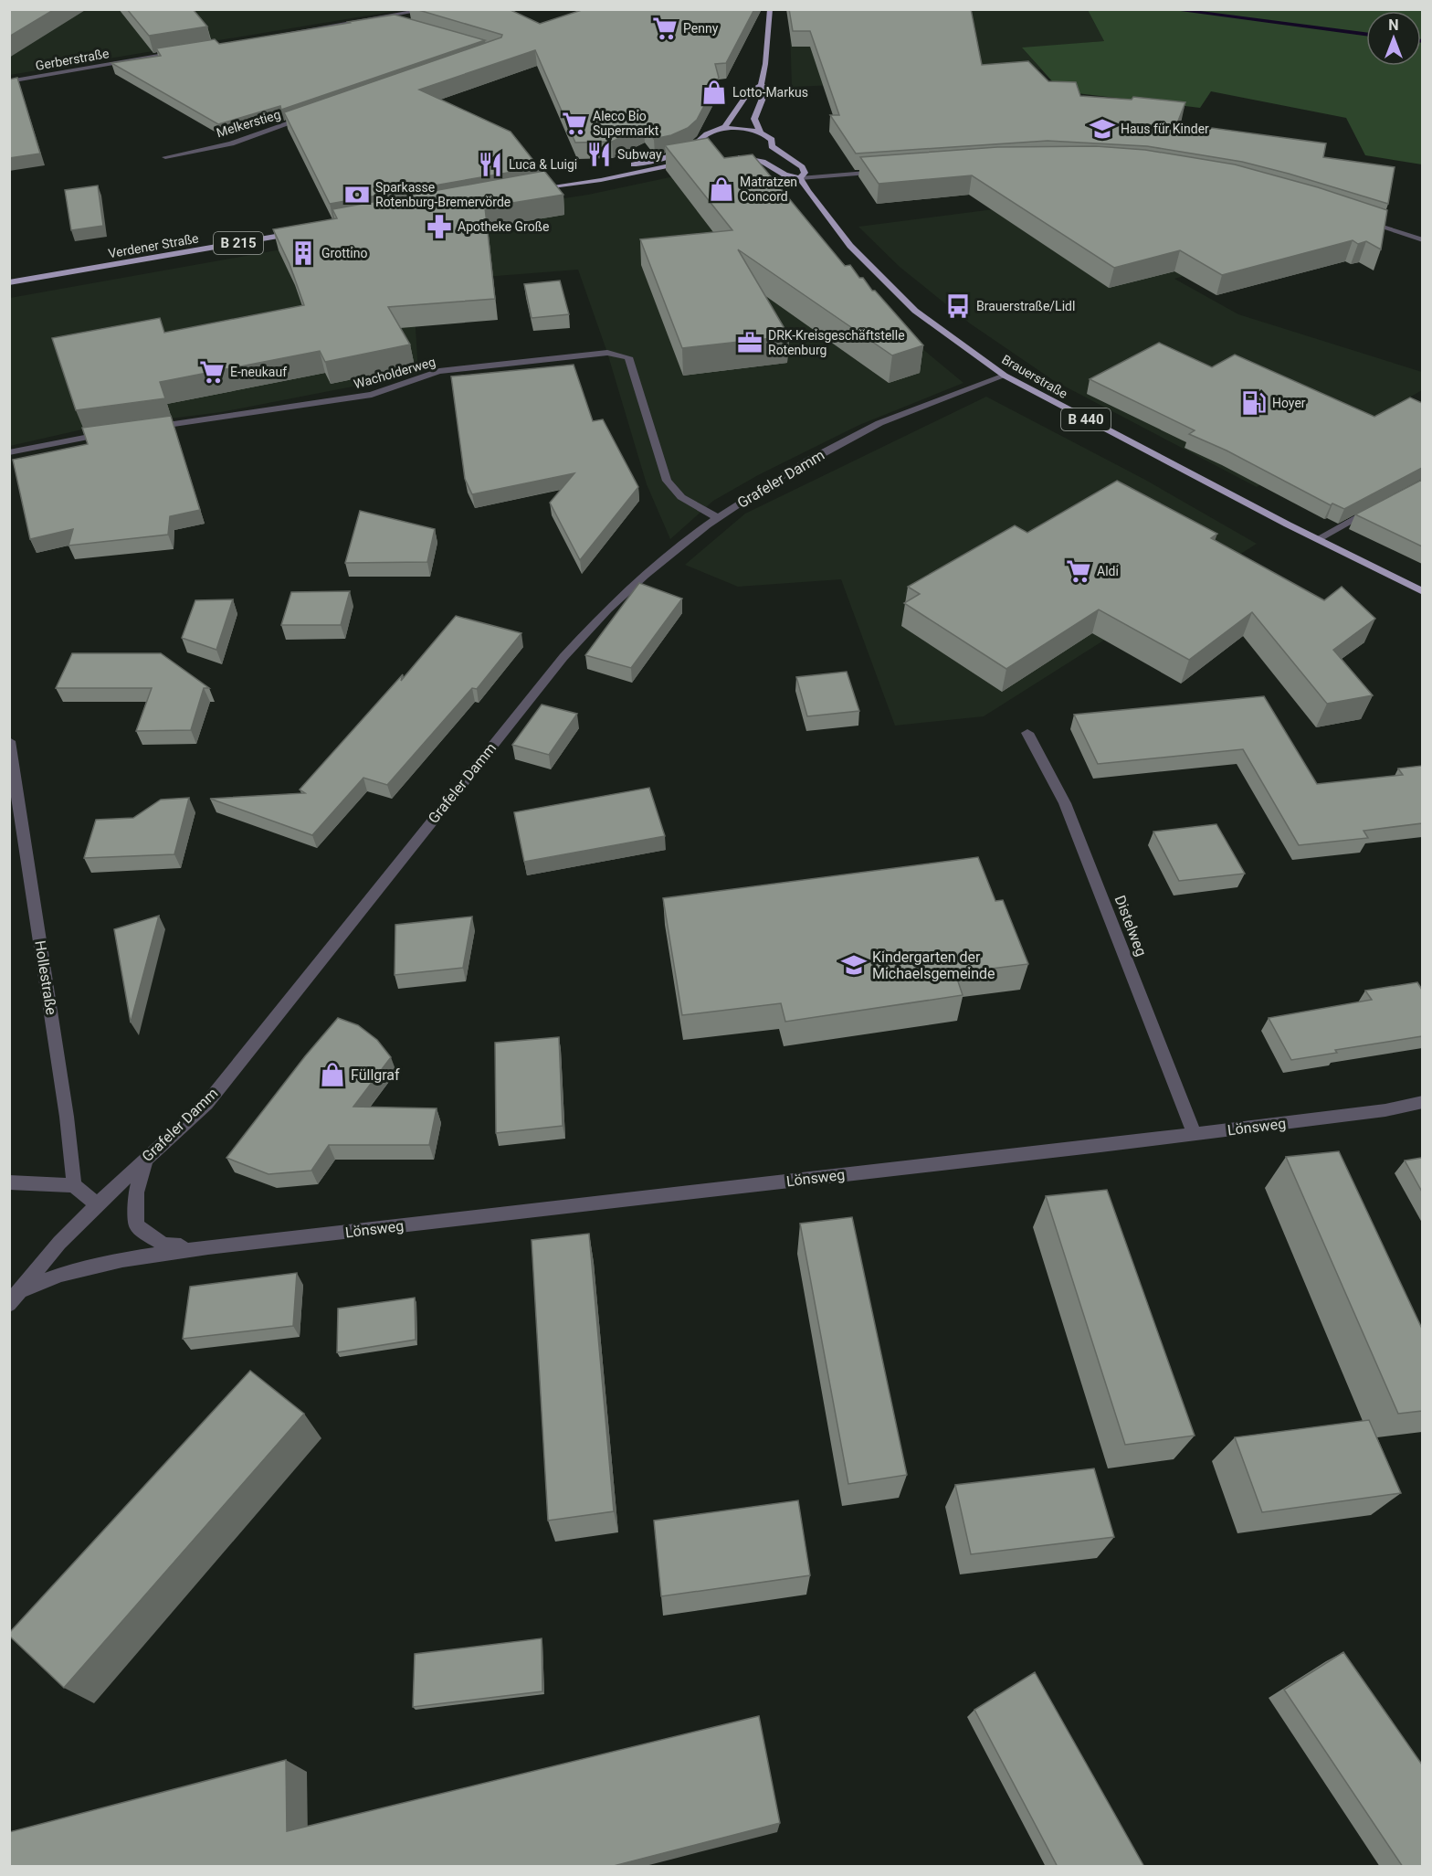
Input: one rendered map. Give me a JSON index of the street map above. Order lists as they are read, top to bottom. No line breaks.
{"streets":{"main road":["B 215","Verdener Straße","Brauerstraße","B 440"],"street":["Gerberstraße","Melkerstieg","Wacholderweg","Grafeler Damm","Distelweg","Hollestraße","Lönsweg"]},"crossings":[["Wacholderweg","Grafeler Damm"],["Brauerstraße","Grafeler Damm"],["Grafeler Damm","Lönsweg"],["Distelweg","Lönsweg"]],"places":{"supermarket":["Penny","Aleco Bio Supermarkt","E-neukauf","Aldi"],"shop":["Lotto-Markus","Matratzen Concord","Füllgraf"],"school or university":["Haus für Kinder","Kindergarten der Michaelsgemeinde"],"restaurant":["Subway","Luca & Luigi"],"bank":["Sparkasse Rotenburg-Bremervörde"],"pharmacy":["Apotheke Große"],"building":["Grottino"],"bus stop":["Brauerstraße/Lidl"],"office":["DRK-Kreisgeschäftstelle Rotenburg"],"fuel station":["Hoyer"]},"north":"top"}
